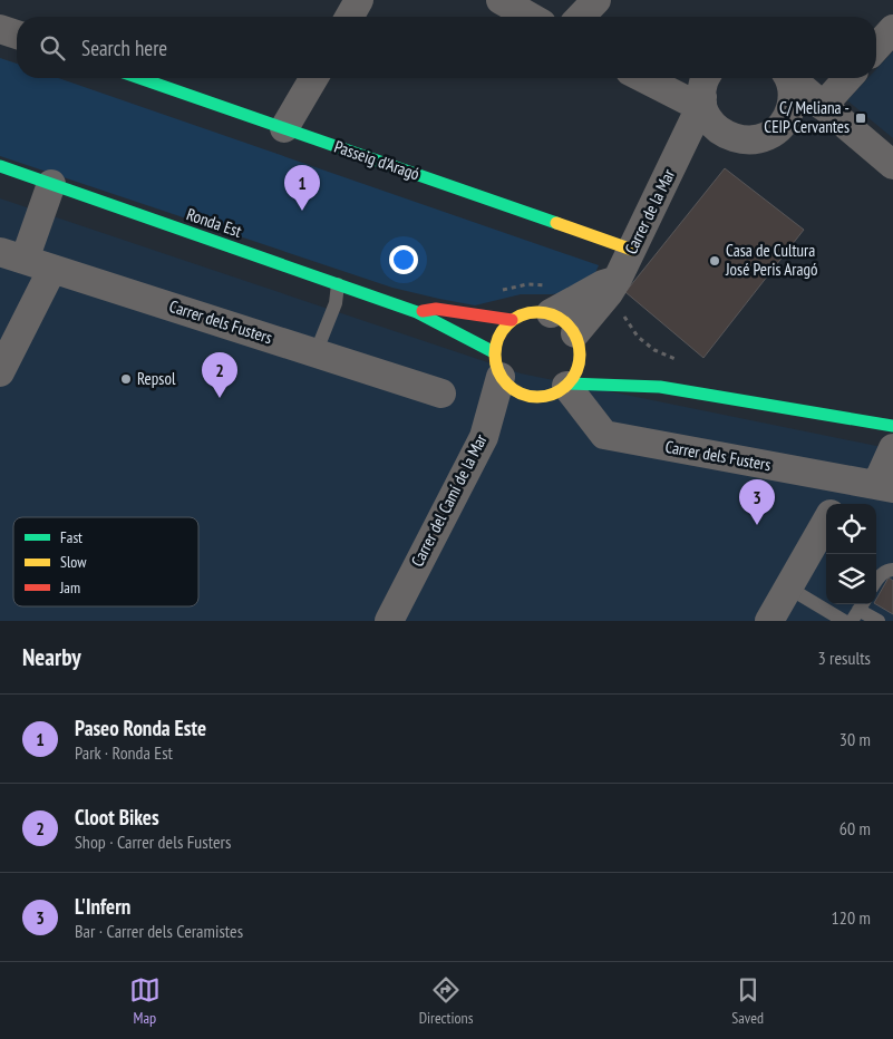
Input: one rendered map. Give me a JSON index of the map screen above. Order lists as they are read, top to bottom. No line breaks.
{"streets":{"main road":["Passeig d'Aragó","Ronda Est"],"street":["Carrer de la Mar","Carrer dels Fusters","Carrer del Camí de la Mar"]},"crossings":[["Passeig d'Aragó","Carrer de la Mar"],["Carrer de la Mar","Ronda Est"],["Carrer de la Mar","Carrer dels Fusters"],["Carrer de la Mar","Carrer del Camí de la Mar"],["Ronda Est","Carrer dels Fusters"],["Ronda Est","Carrer del Camí de la Mar"],["Carrer dels Fusters","Carrer del Camí de la Mar"]],"places":{"transit":["C/ Meliana - CEIP Cervantes"],"other":["Casa de Cultura José Peris Aragó","Repsol"]},"legend":["Fast","Slow","Jam"],"page":{"search":"Search here","pins":["1","2","3"],"heading":["Nearby","3 results"],"list":[{"mark":"1","name":"Paseo Ronda Este","note":"Park · Ronda Est","value":"30 m"},{"mark":"2","name":"Cloot Bikes","note":"Shop · Carrer dels Fusters","value":"60 m"},{"mark":"3","name":"L'Infern","note":"Bar · Carrer dels Ceramistes","value":"120 m"}],"nav":["Map","Directions","Saved"]}}
